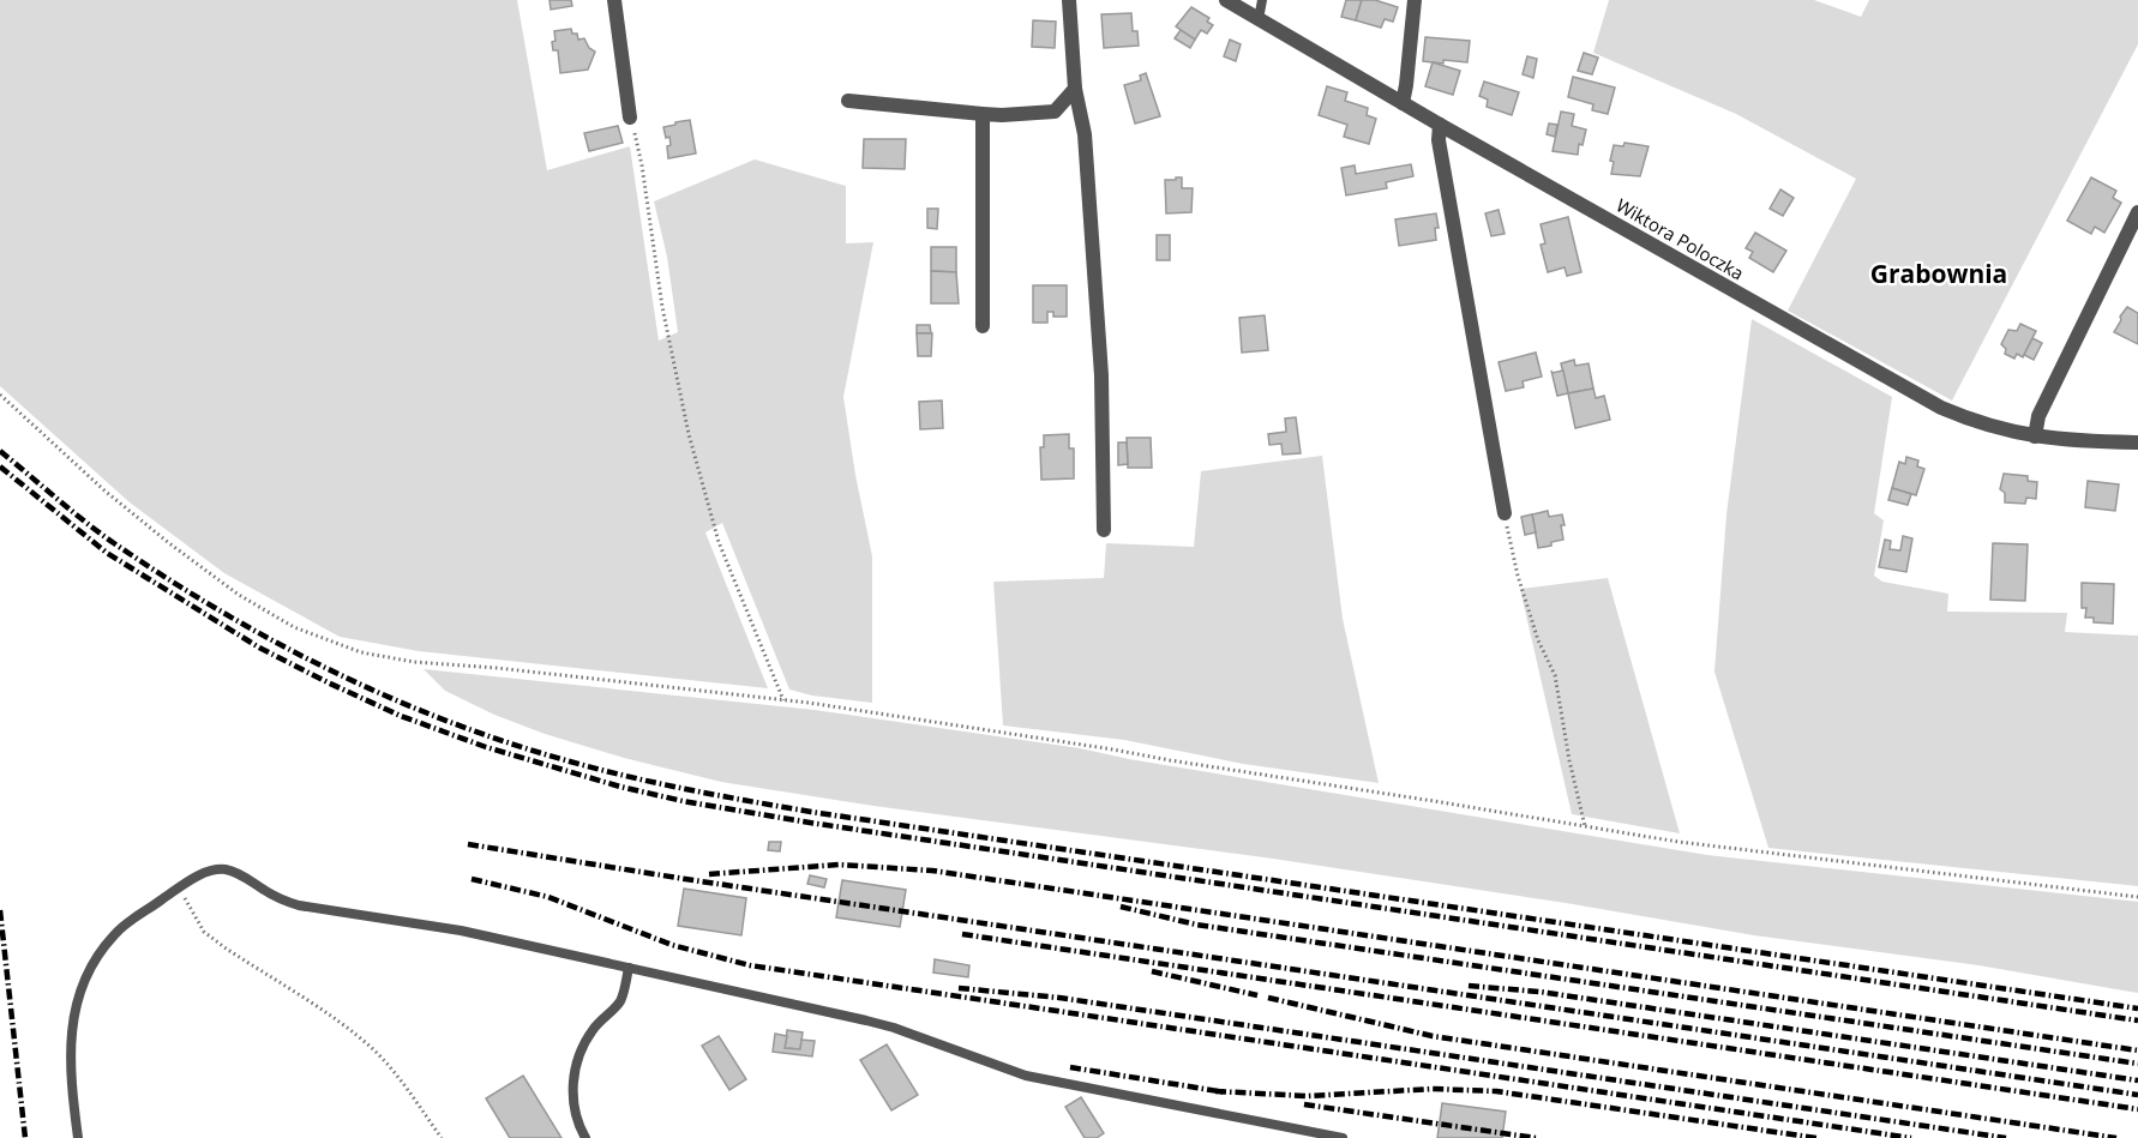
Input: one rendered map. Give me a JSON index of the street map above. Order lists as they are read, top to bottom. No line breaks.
{"streets":{"street":["Wiktora Poloczka"]},"districts":["Grabownia"]}
